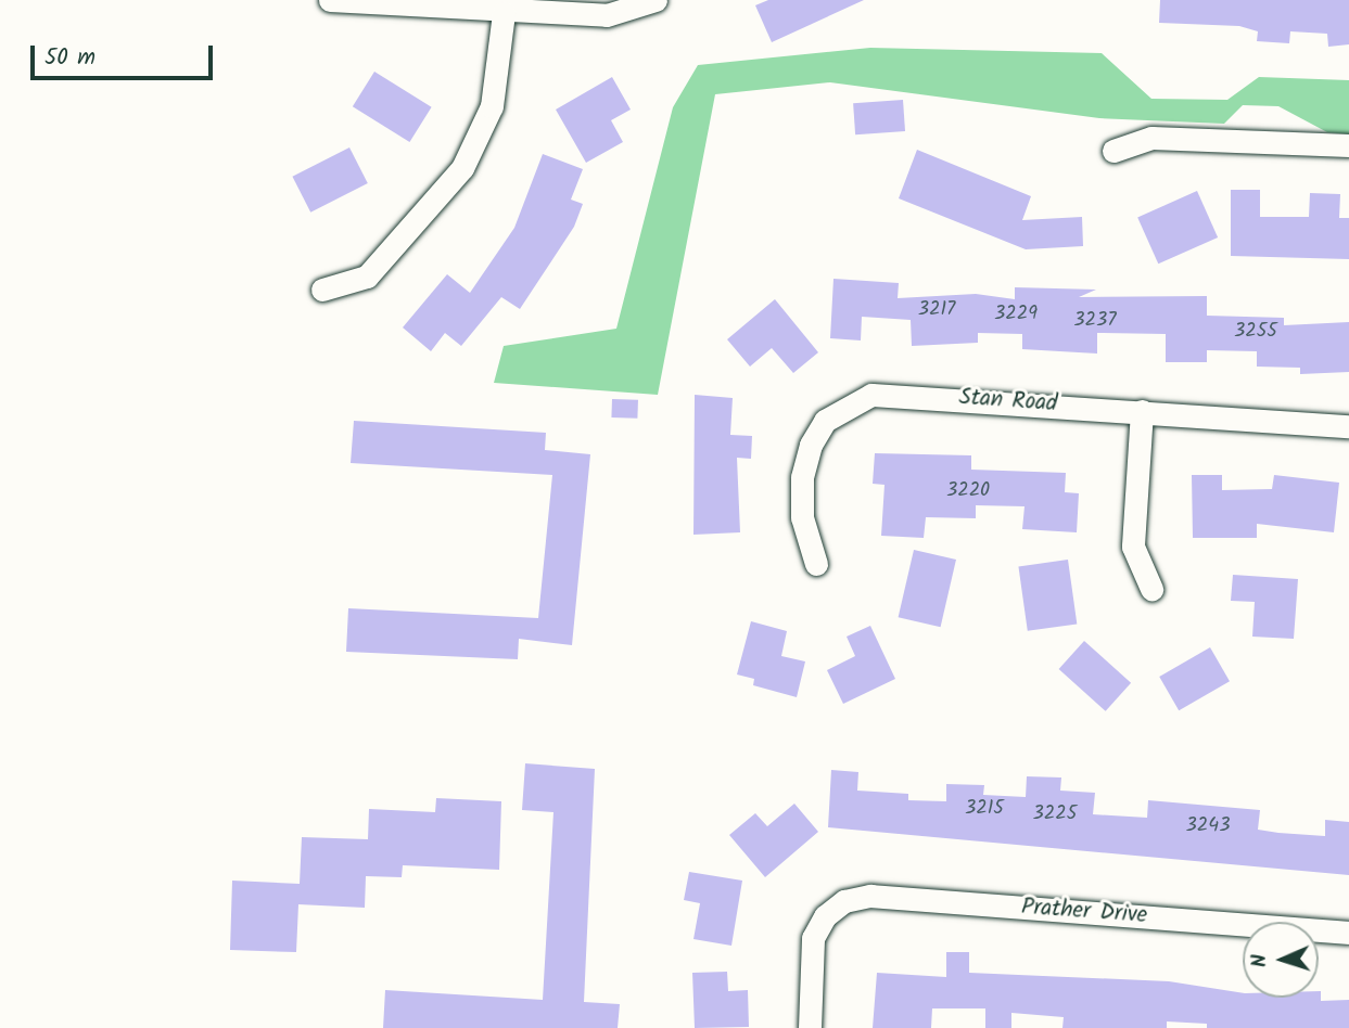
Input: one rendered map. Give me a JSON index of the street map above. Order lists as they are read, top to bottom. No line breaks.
{"streets":{"street":["Stan Road","Prather Drive"]},"house_numbers":["3217","3229","3237","3255","3220","3215","3225","3243"],"scale_bar":"50 m","north":"left"}
